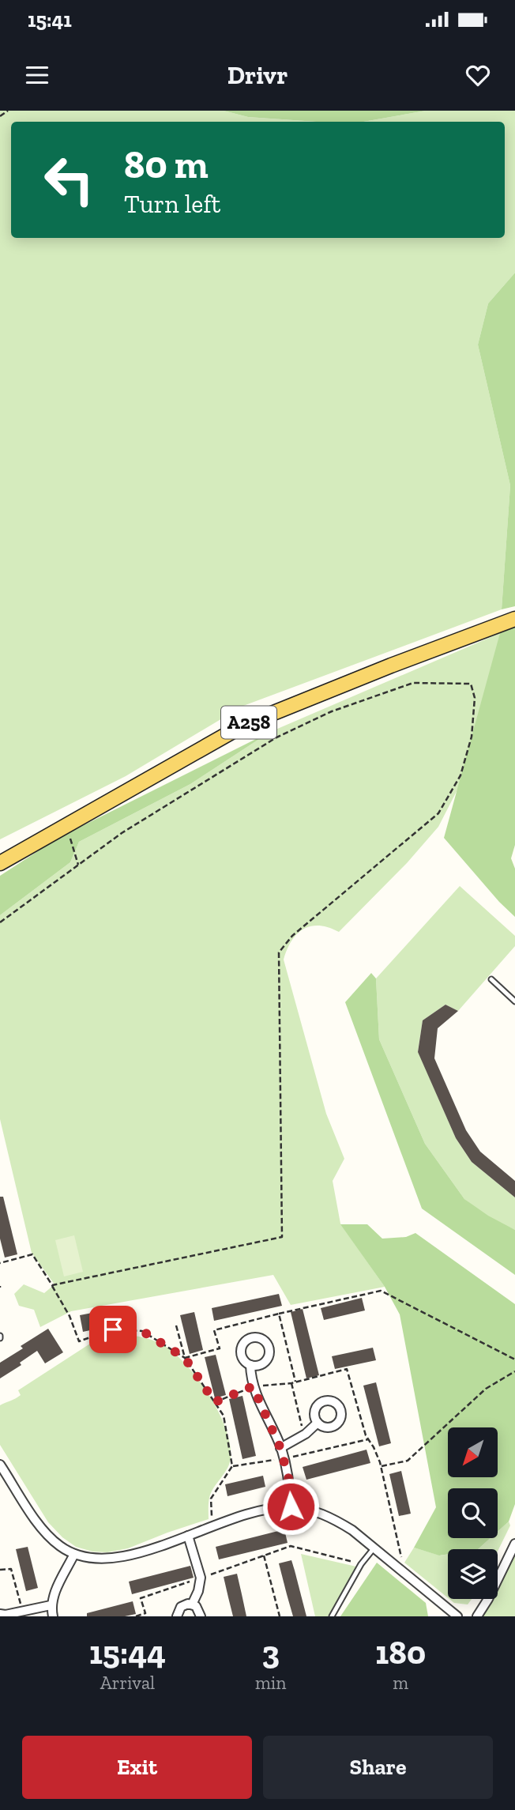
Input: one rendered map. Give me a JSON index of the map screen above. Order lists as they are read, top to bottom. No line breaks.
{"streets":{"main road":["A258"]},"north":"bottom left","page":{"status":"15:41","header":"Drivr","turn":["80 m","Turn left"],"eta":["15:44","Arrival","3","min","180","m"],"buttons":["Exit","Share"]}}
